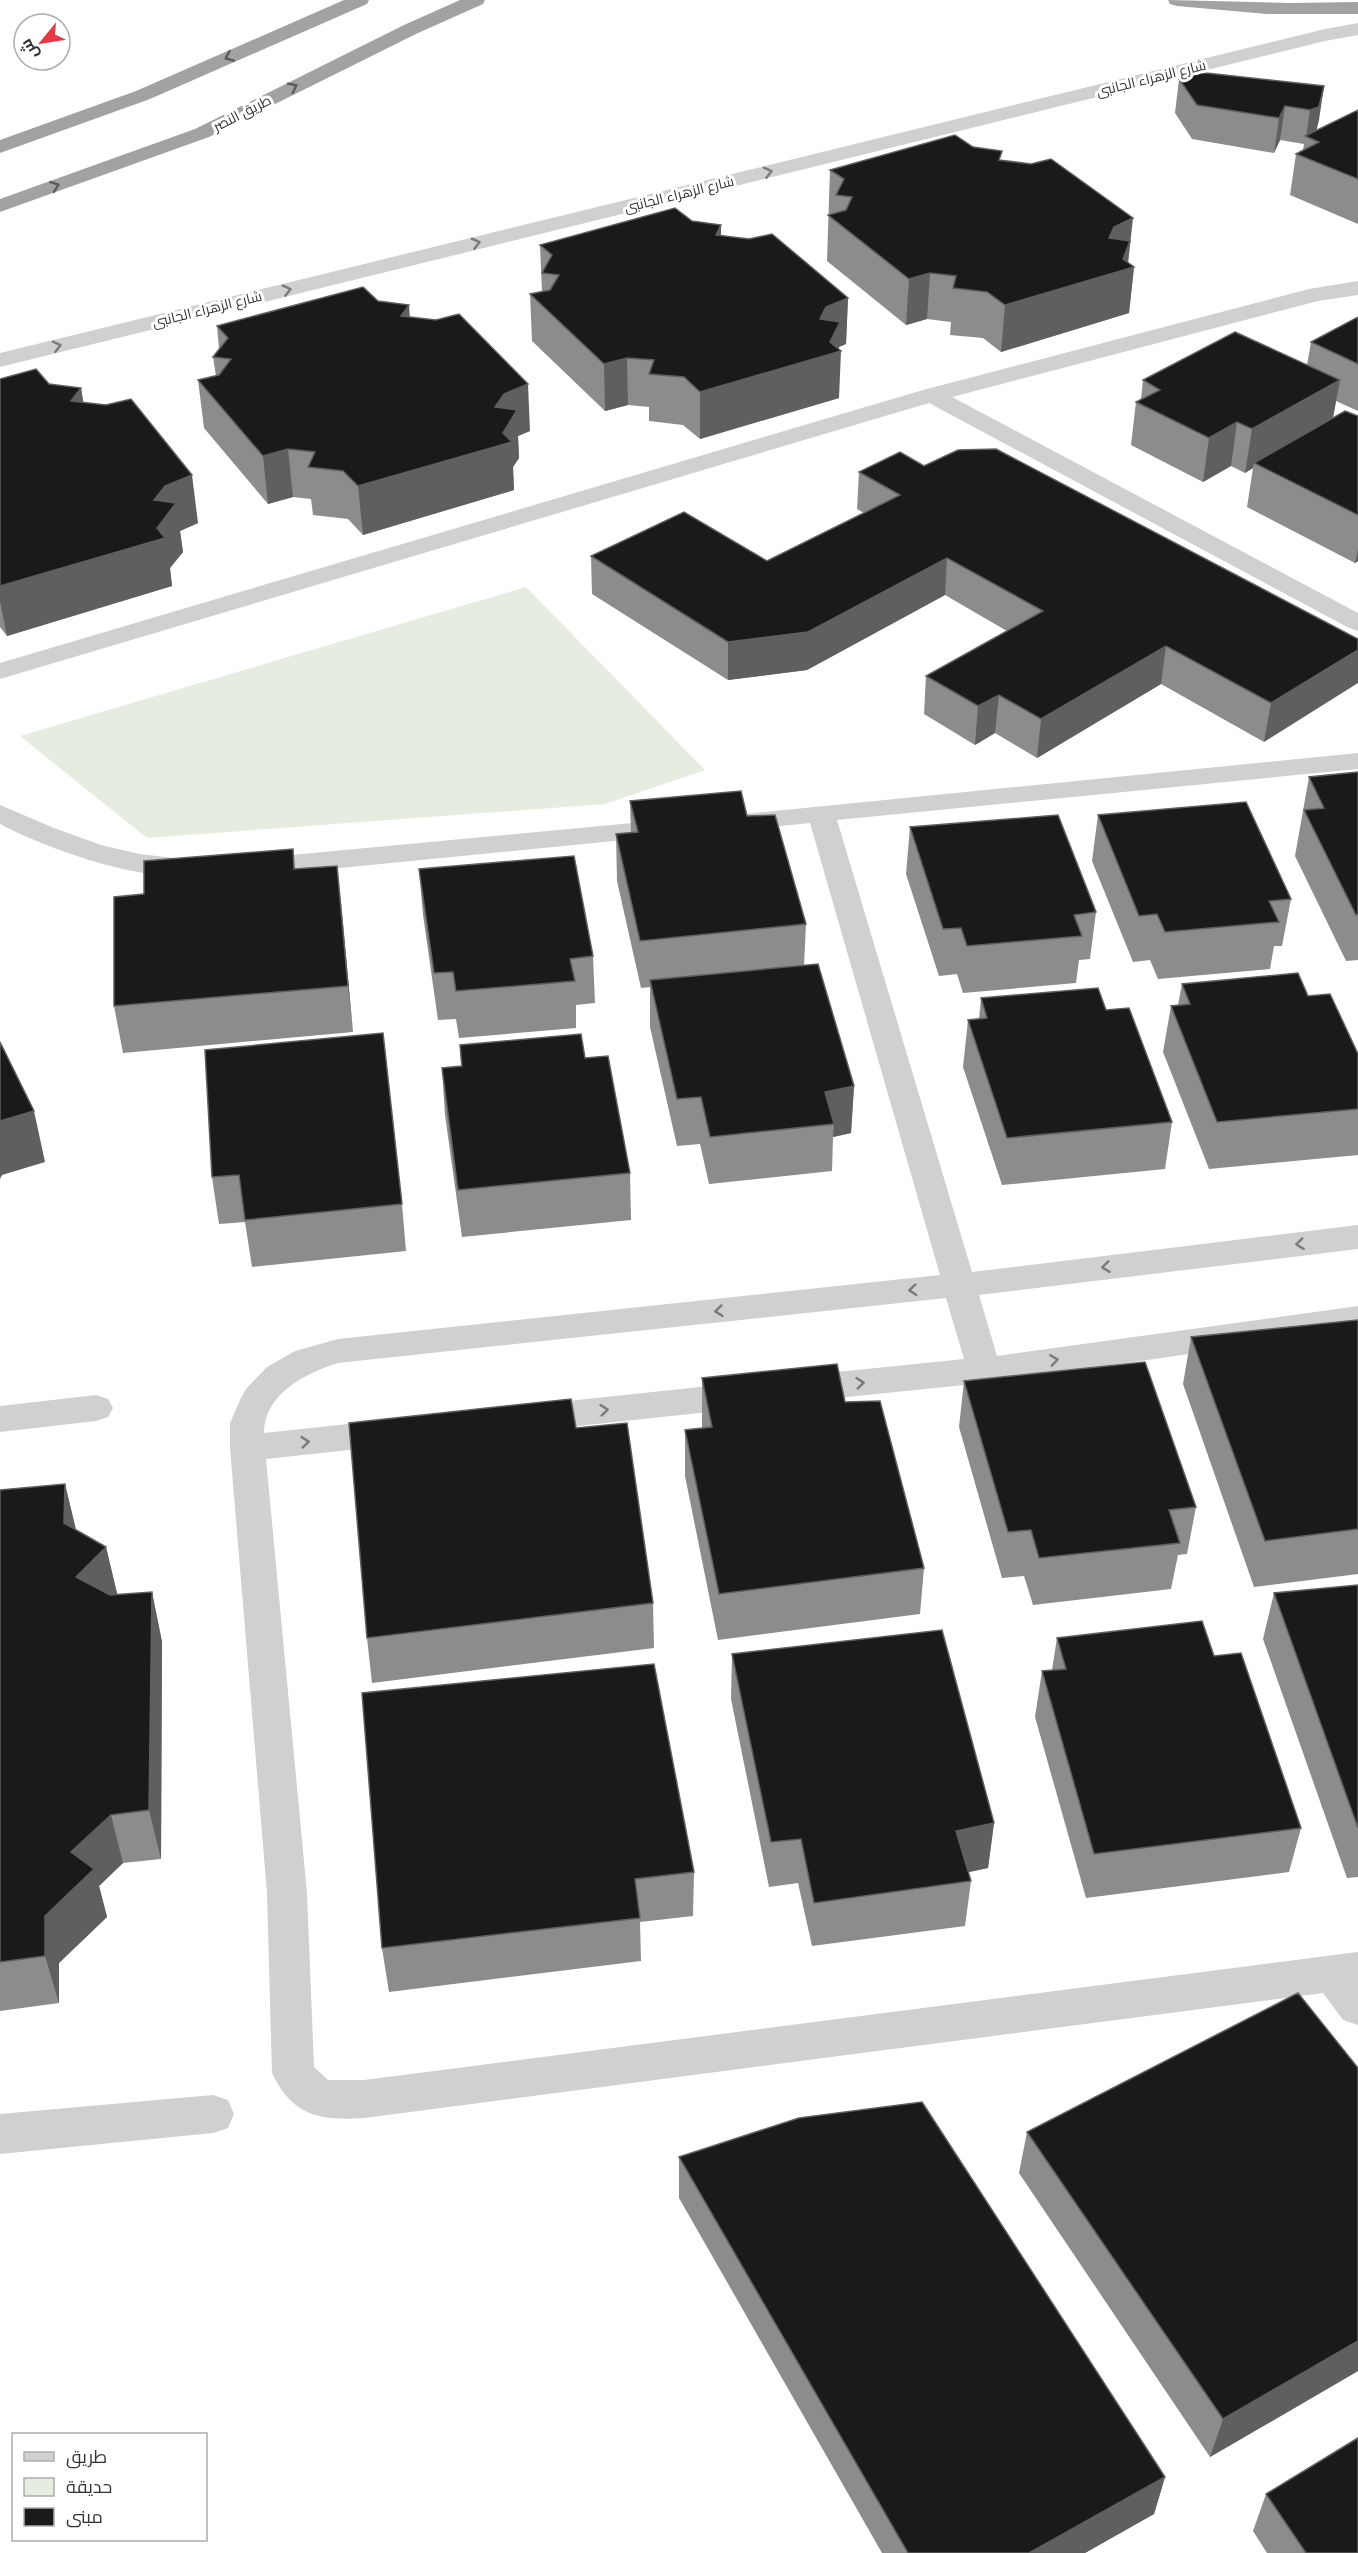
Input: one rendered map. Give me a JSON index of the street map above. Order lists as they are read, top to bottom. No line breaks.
{"streets":{"highway":["طريق النصر"],"street":["شارع الزهراء الجانبى"]},"legend":["طريق","حديقة","مبنى"],"north":"bottom left"}
